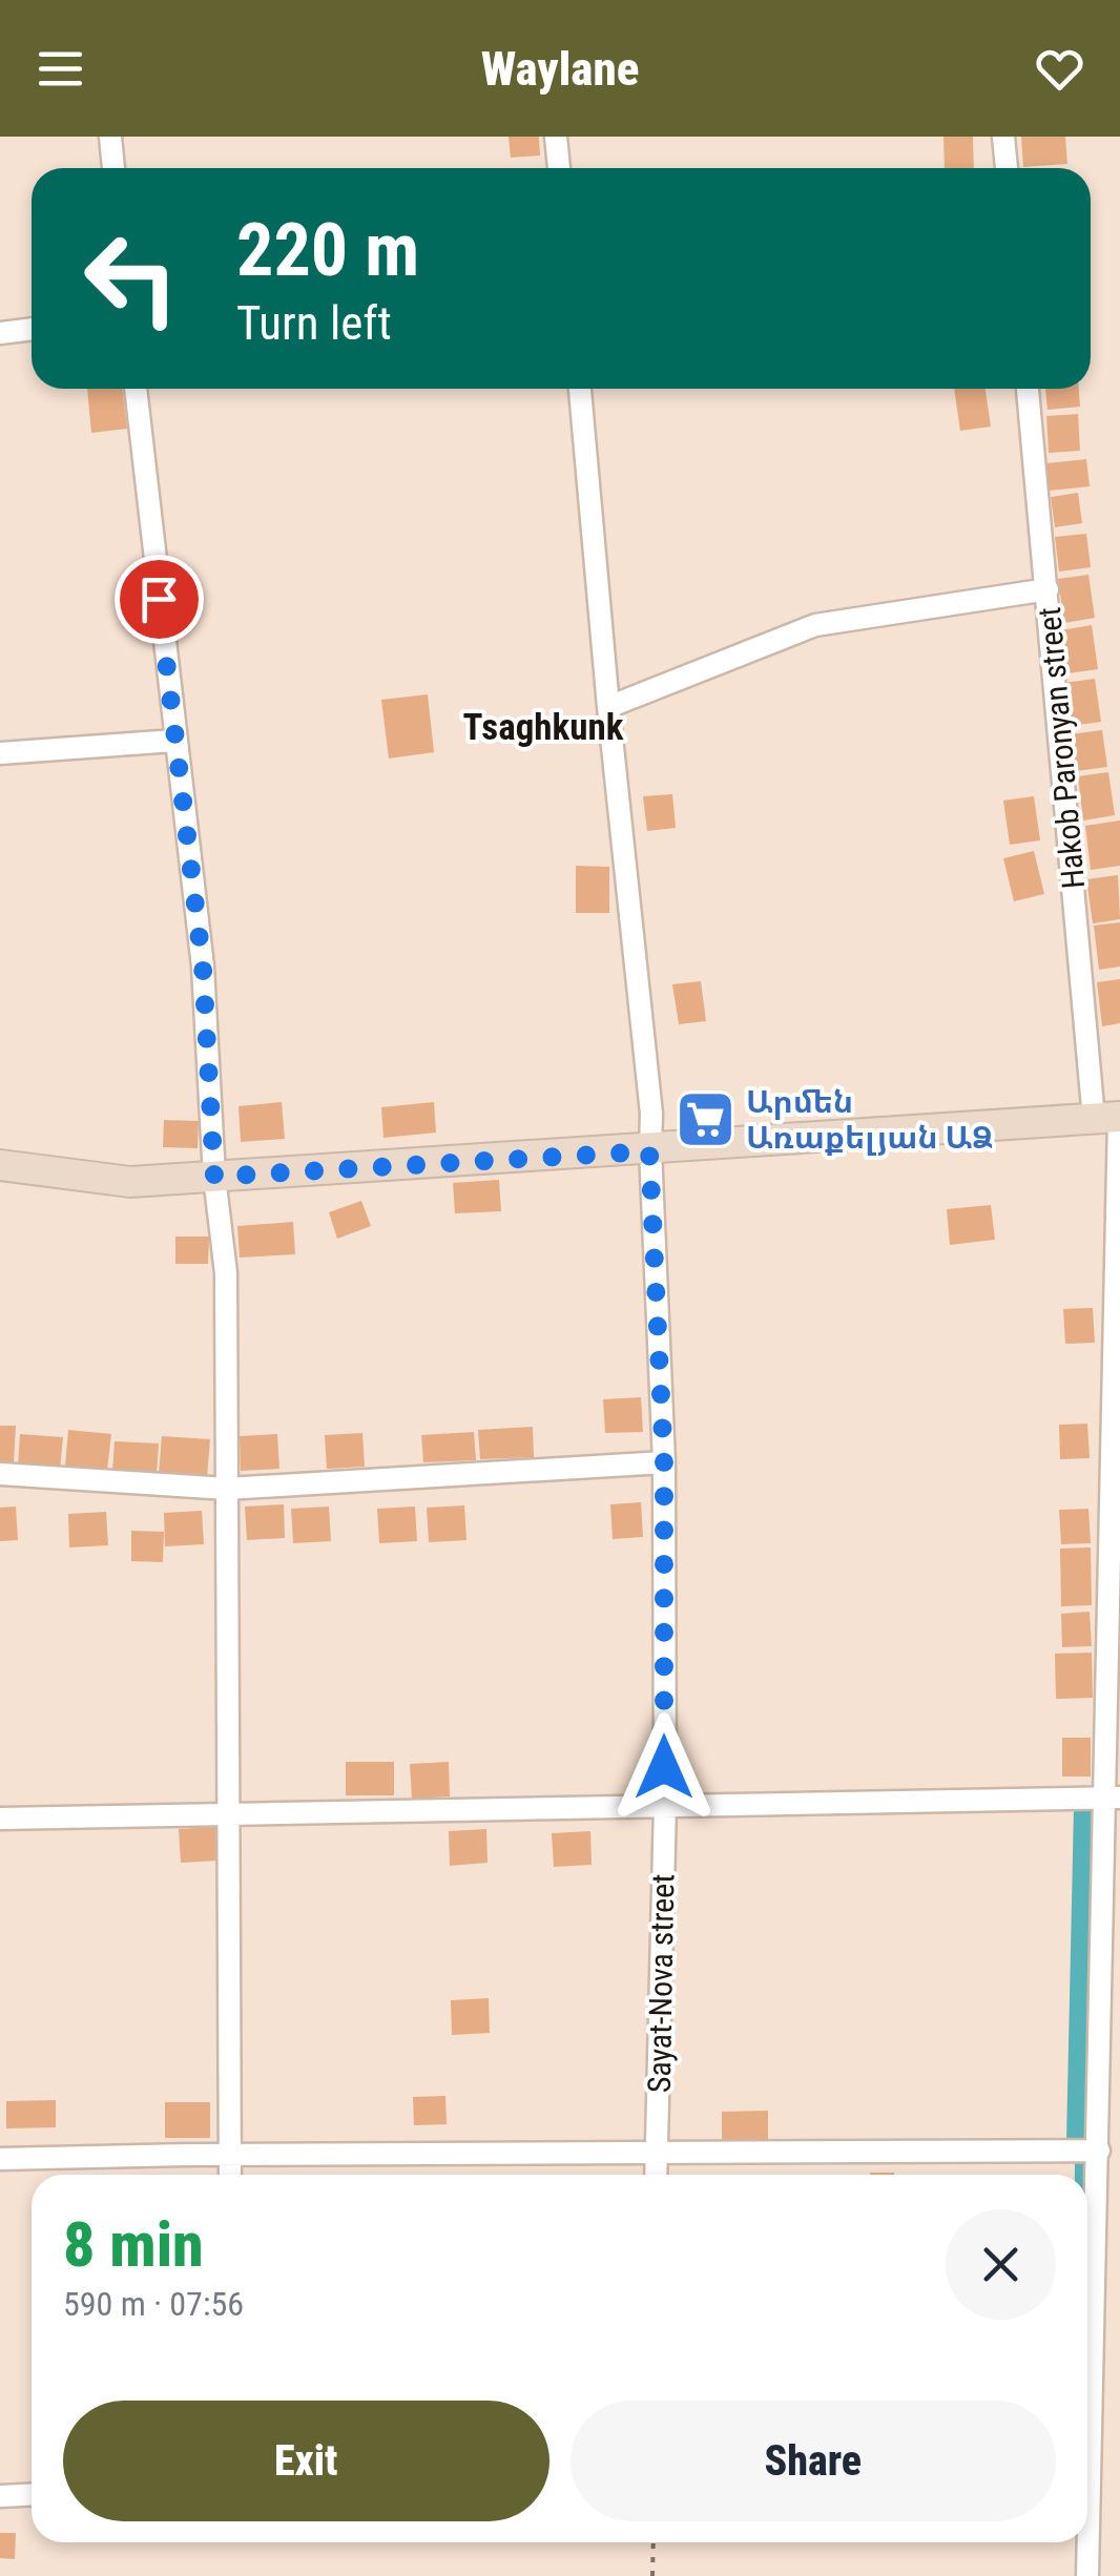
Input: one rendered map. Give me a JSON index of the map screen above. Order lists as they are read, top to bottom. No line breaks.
{"streets":{"street":["Hakob Paronyan street","Sayat-Nova street"]},"districts":["Tsaghkunk"],"places":{"supermarket":["Արմեն Առաքելյան ԱՁ"]},"page":{"header":"Waylane","turn":["220 m","Turn left"],"heading":["8 min","590 m · 07:56"],"buttons":["Exit","Share"]}}
